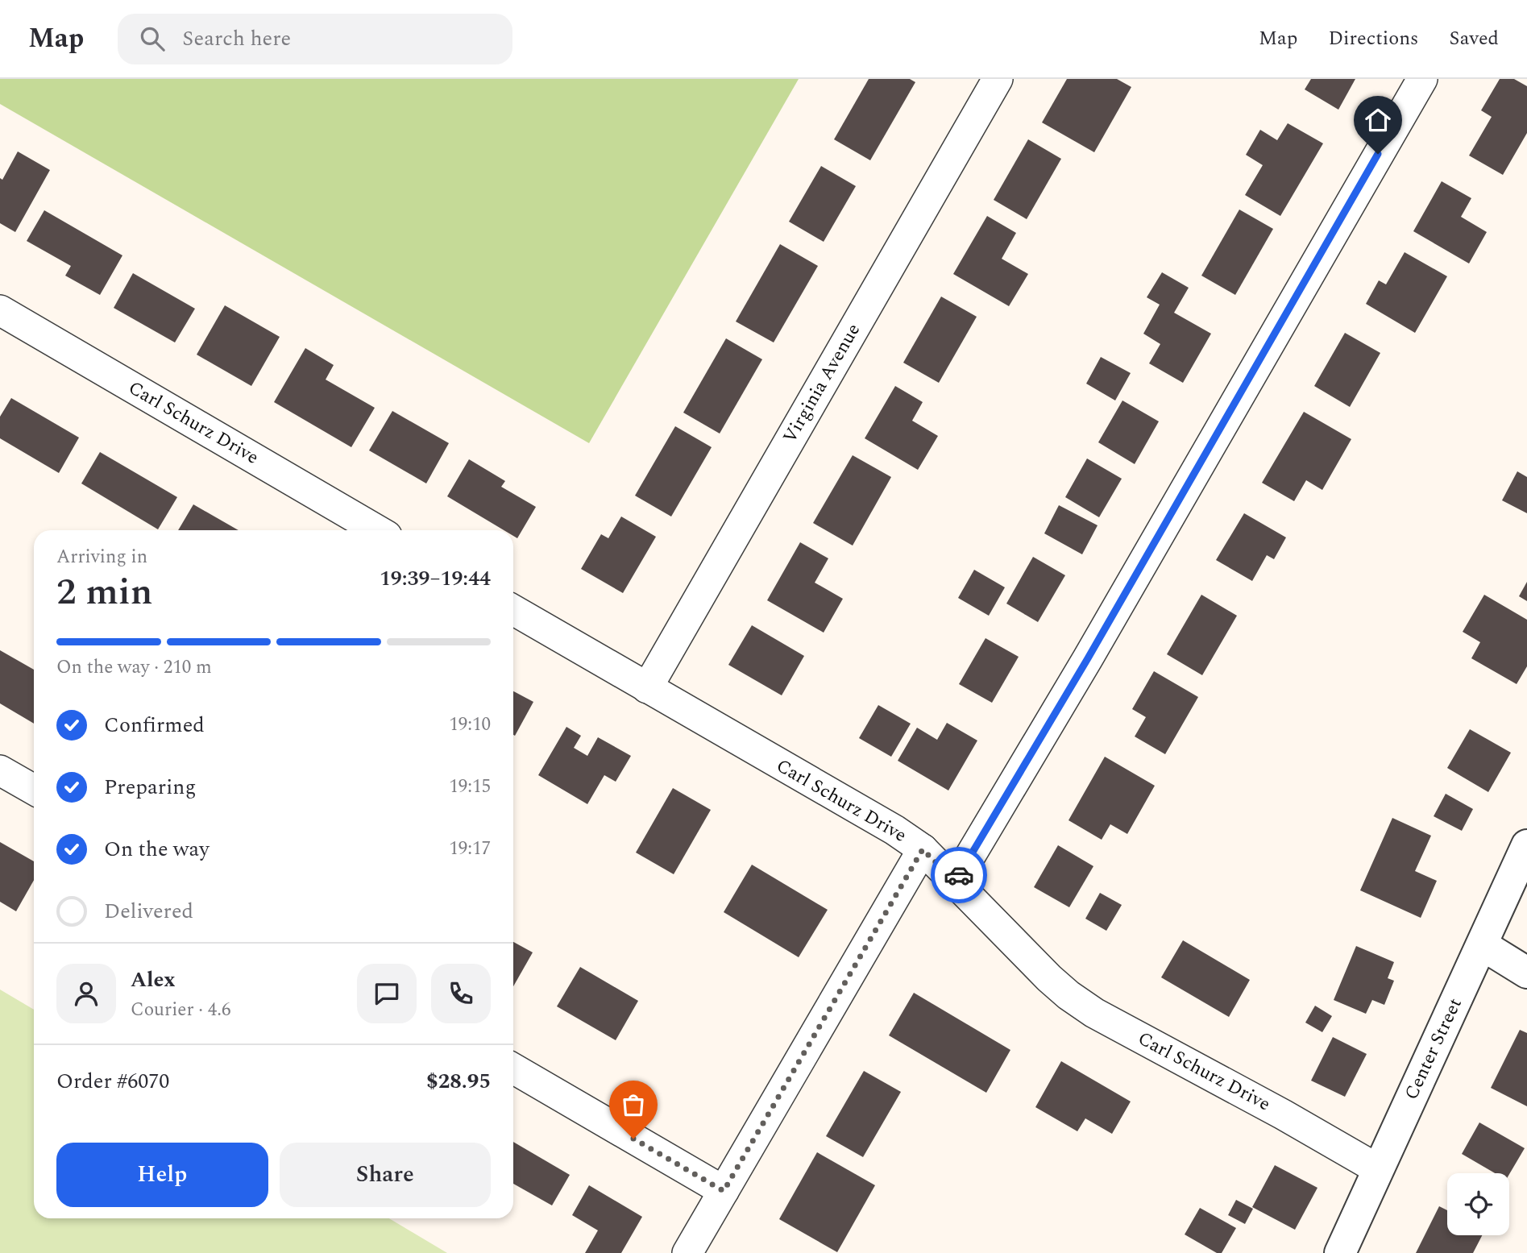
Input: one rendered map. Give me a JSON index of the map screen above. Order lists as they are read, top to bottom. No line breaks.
{"streets":{"street":["Virginia Avenue","Carl Schurz Drive","Center Street"]},"crossings":[["Virginia Avenue","Carl Schurz Drive"],["Carl Schurz Drive","Center Street"]],"page":{"header":"Map","search":"Search here","nav":["Map","Directions","Saved"],"heading":["2 min","Arriving in","19:39–19:44"],"panel":["Alex","Courier · 4.6","Order #6070","$28.95"],"bar":"On the way · 210 m","list":[["Confirmed","19:10"],["Preparing","19:15"],["On the way","19:17"],"Delivered"],"buttons":["Help","Share"]}}
